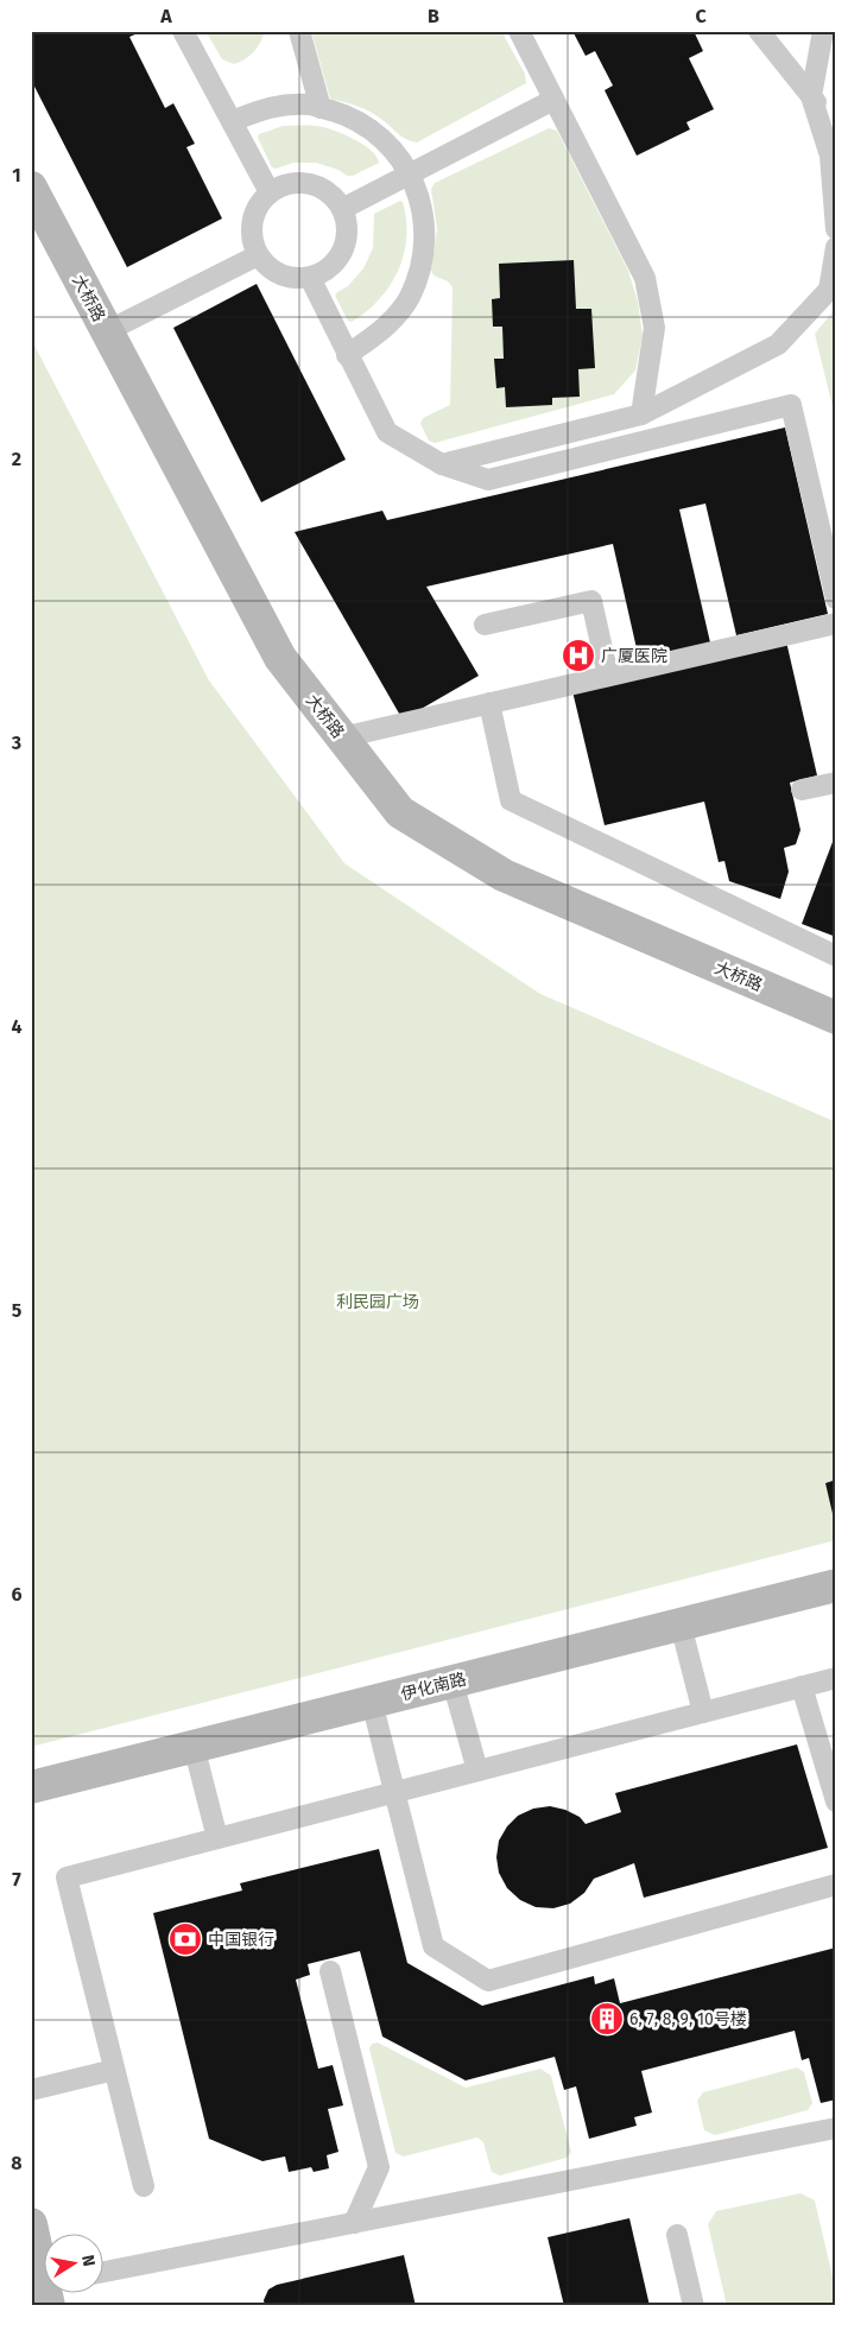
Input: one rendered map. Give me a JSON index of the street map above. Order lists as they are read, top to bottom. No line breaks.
{"streets":{"main road":["大桥路","伊化南路"]},"parks":["利民园广场"],"places":{"hospital":["广厦医院"],"bank":["中国银行"],"building":["6, 7, 8, 9, 10号楼"]},"north":"right","grid":{"columns":["A","B","C"],"rows":["1","2","3","4","5","6","7","8"]}}
